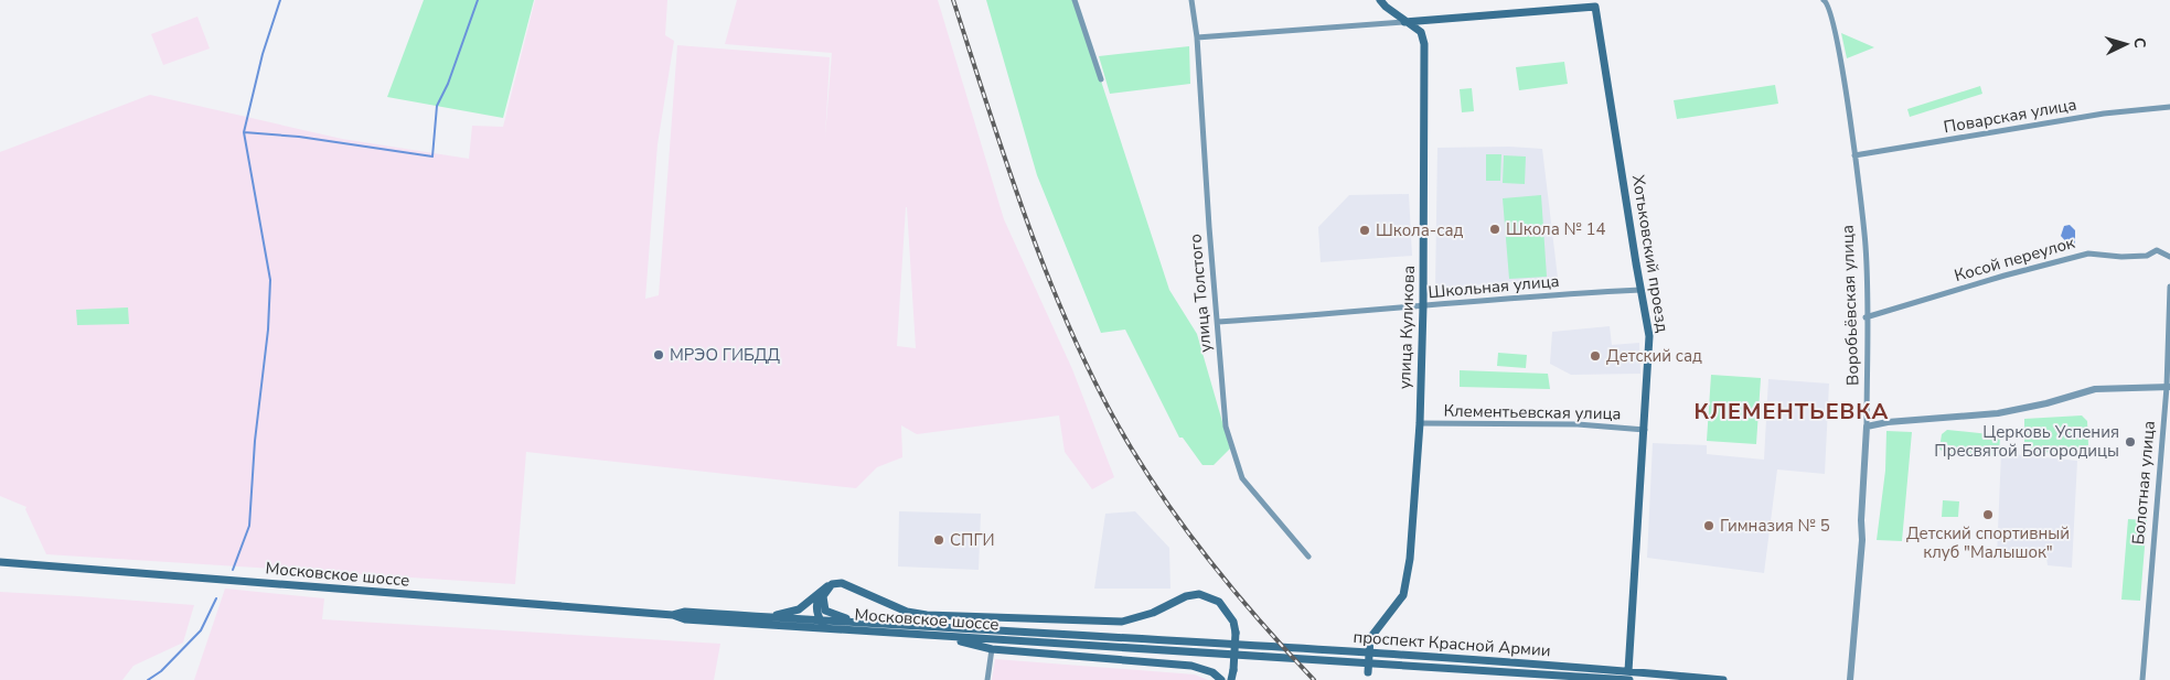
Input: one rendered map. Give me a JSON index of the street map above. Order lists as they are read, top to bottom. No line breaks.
{"streets":{"main road":["Хотьковский проезд","улица Куликова","Московское шоссе","проспект Красной Армии"],"street":["Поварская улица","Косой переулок","Школьная улица","улица Толстого","Воробьёвская улица","Клементьевская улица","Болотная улица"]},"crossings":[["Поварская улица","Воробьёвская улица"],["Хотьковский проезд","Школьная улица"],["Хотьковский проезд","Клементьевская улица"],["Хотьковский проезд","проспект Красной Армии"],["Косой переулок","Воробьёвская улица"],["Школьная улица","улица Толстого"],["Школьная улица","улица Куликова"],["улица Куликова","Клементьевская улица"],["Московское шоссе","проспект Красной Армии"]],"districts":["КЛЕМЕНТЬЕВКА"],"places":["Школа № 14","Школа-сад","МРЭО ГИБДД","Детский сад","Церковь Успения Пресвятой Богородицы","Детский спортивный клуб \"Малышок\"","Гимназия № 5","СПГИ"],"north":"right"}
